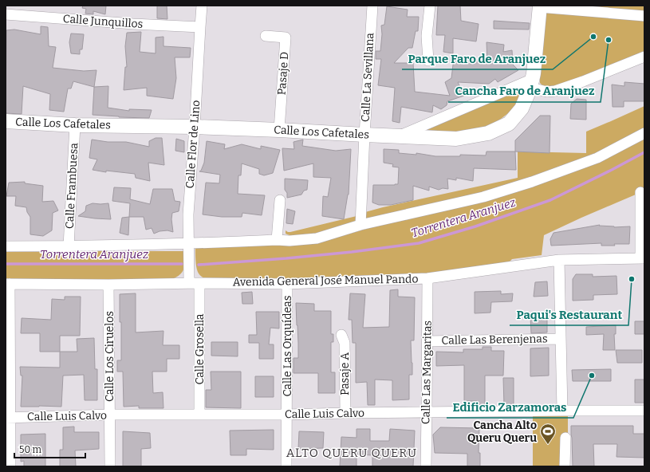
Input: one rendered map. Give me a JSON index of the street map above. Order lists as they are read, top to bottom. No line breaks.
{"streets":{"main road":["Calle Los Cafetales"],"street":["Calle Junquillos","Pasaje D","Calle La Sevillana","Calle Flor de Lino","Calle Frambuesa","Avenida General José Manuel Pando","Calle Las Berenjenas","Calle Las Orquídeas","Calle Grosella","Calle Los Ciruelos","Calle Las Margaritas","Pasaje A","Calle Luis Calvo"]},"crossings":[["Calle Junquillos","Calle Flor de Lino"],["Pasaje D","Calle Los Cafetales"],["Calle La Sevillana","Calle Los Cafetales"],["Calle Los Cafetales","Calle Flor de Lino"],["Calle Los Cafetales","Calle Frambuesa"],["Calle Flor de Lino","Avenida General José Manuel Pando"],["Calle Flor de Lino","Calle Grosella"],["Avenida General José Manuel Pando","Calle Las Orquídeas"],["Avenida General José Manuel Pando","Calle Grosella"],["Avenida General José Manuel Pando","Calle Los Ciruelos"],["Avenida General José Manuel Pando","Calle Las Margaritas"],["Calle Las Berenjenas","Calle Las Margaritas"],["Calle Las Orquídeas","Calle Luis Calvo"],["Calle Grosella","Calle Luis Calvo"],["Calle Los Ciruelos","Calle Luis Calvo"],["Calle Las Margaritas","Calle Luis Calvo"],["Pasaje A","Calle Luis Calvo"]],"districts":["ALTO QUERU QUERU"],"water":["Torrentera Aranjuez"],"places":{"other":["Parque Faro de Aranjuez","Cancha Faro de Aranjuez","Paqui's Restaurant","Edificio Zarzamoras"],"sports":["Cancha Alto Queru Queru"]},"scale_bar":"50 m"}
